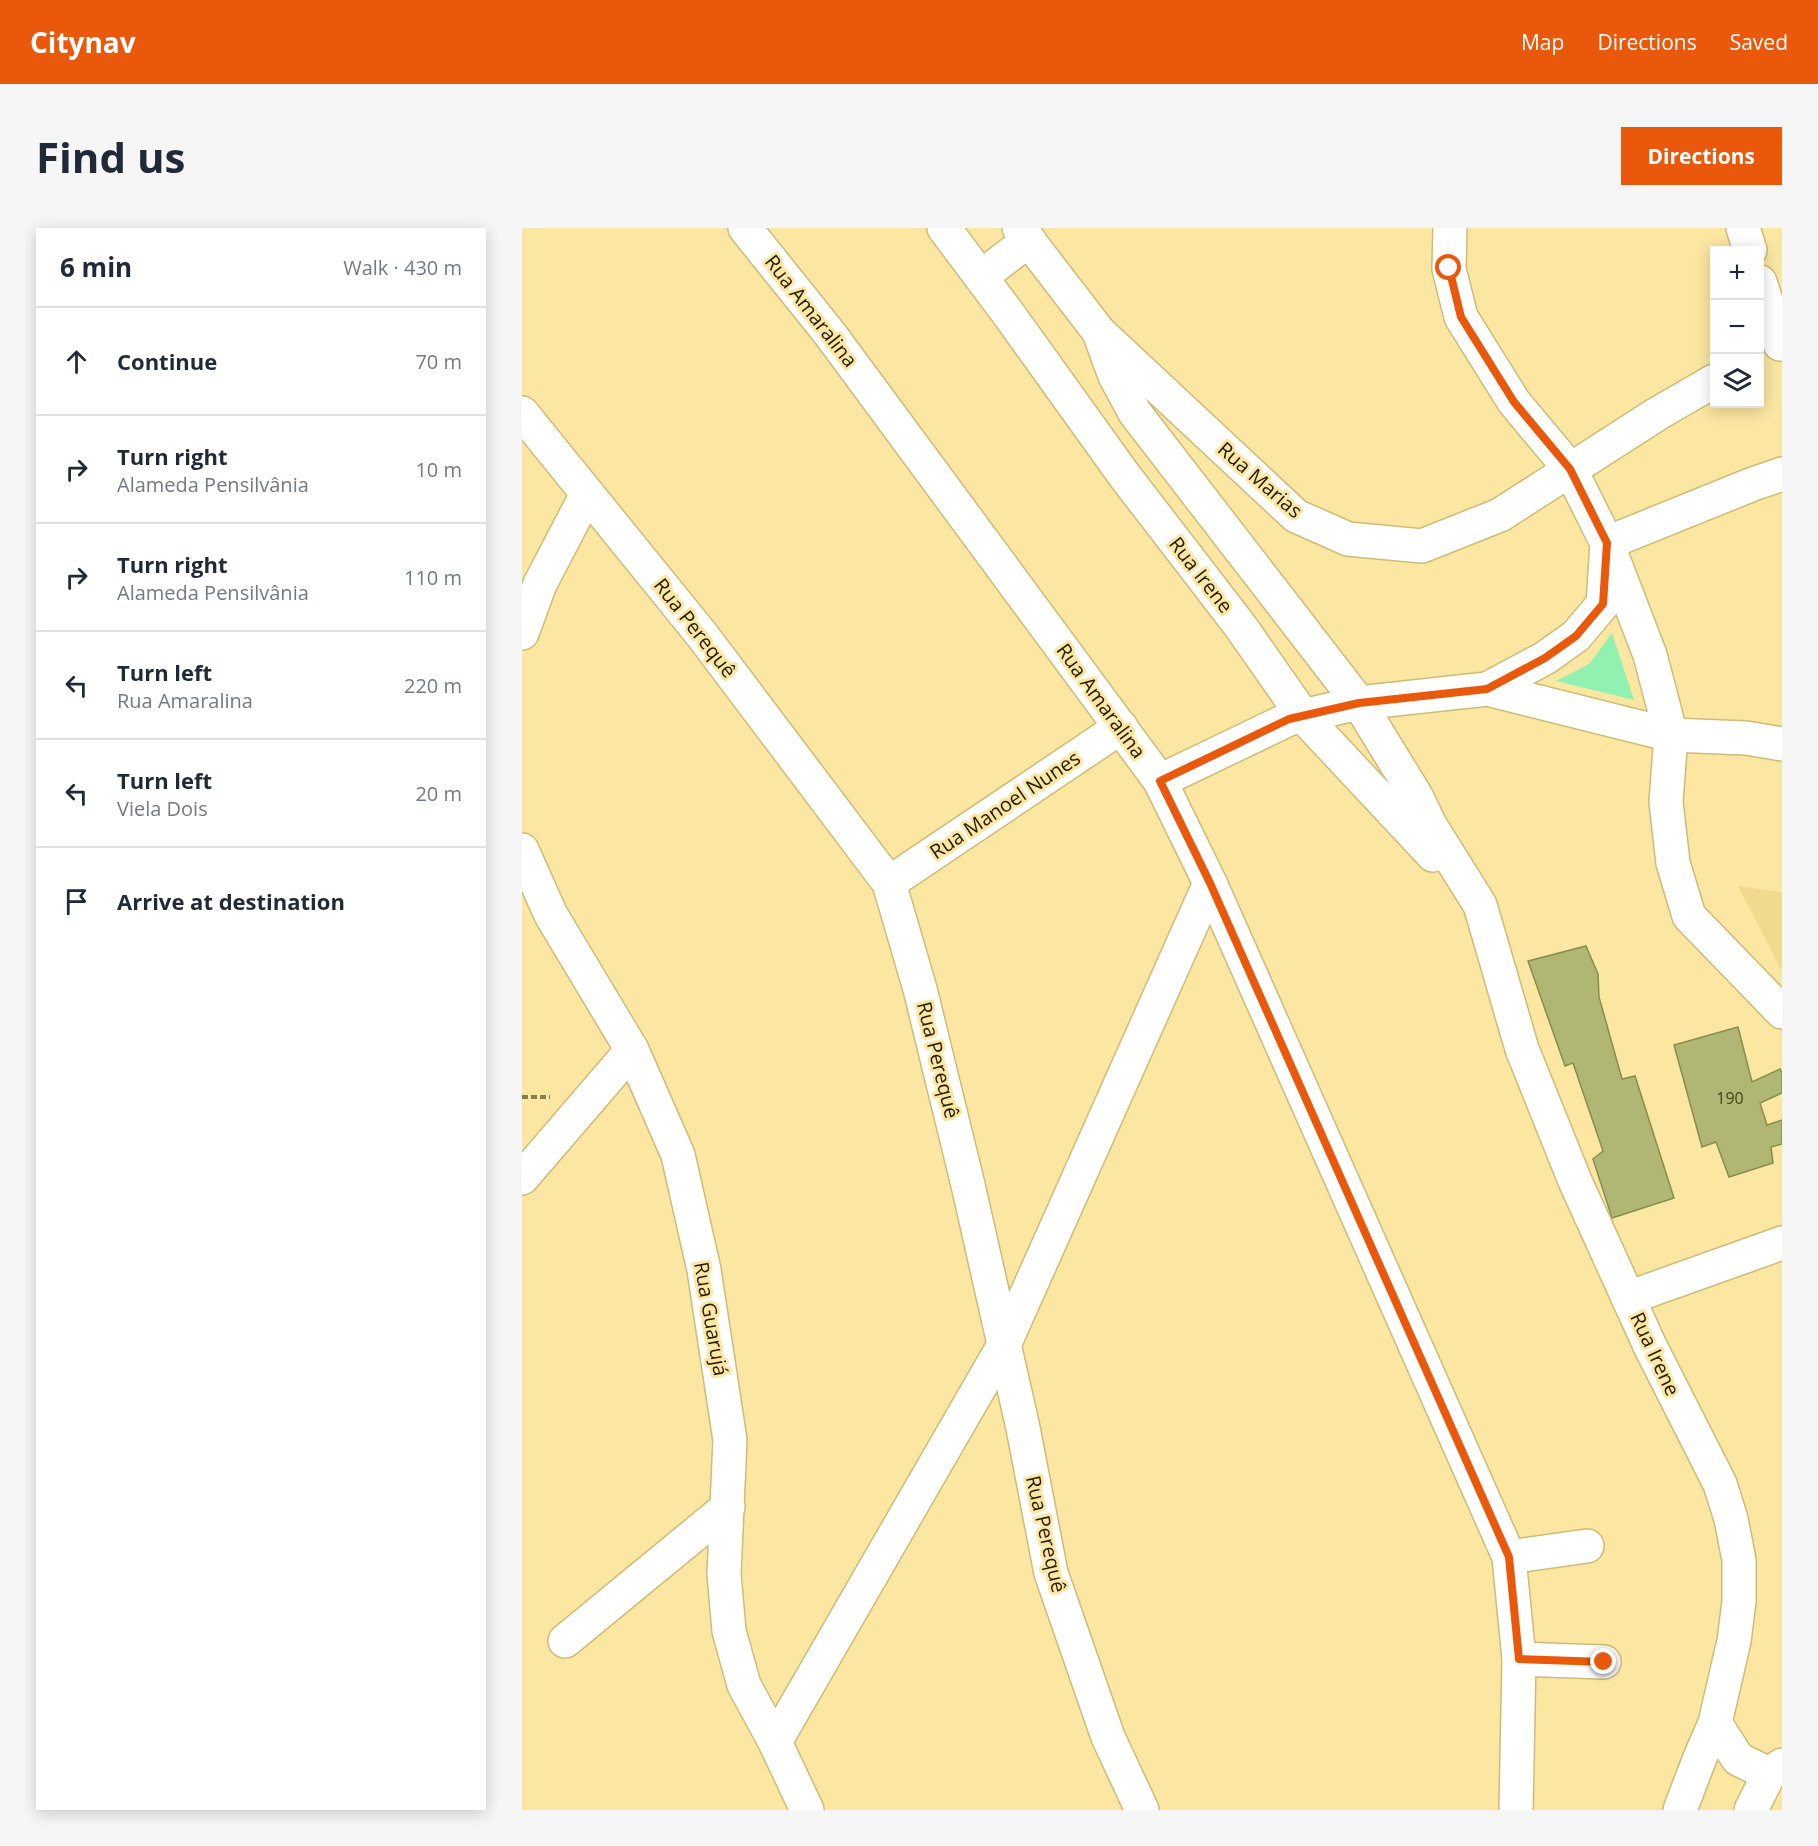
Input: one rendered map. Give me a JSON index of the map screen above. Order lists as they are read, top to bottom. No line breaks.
{"streets":{"street":["Rua Amaralina","Rua Marias","Rua Irene","Rua Perequê","Rua Manoel Nunes","Rua Guarujá"]},"crossings":[["Rua Amaralina","Rua Manoel Nunes"],["Rua Marias","Rua Irene"],["Rua Perequê","Rua Manoel Nunes"]],"house_numbers":["190"],"page":{"header":"Citynav","nav":["Map","Directions","Saved"],"buttons":"Directions","title":"Find us","heading":["6 min","Walk · 430 m"],"map_buttons":["+","−"],"list":[["Continue","70 m"],["Turn right","Alameda Pensilvânia","10 m"],["Turn right","Alameda Pensilvânia","110 m"],["Turn left","Rua Amaralina","220 m"],["Turn left","Viela Dois","20 m"],"Arrive at destination"]}}
